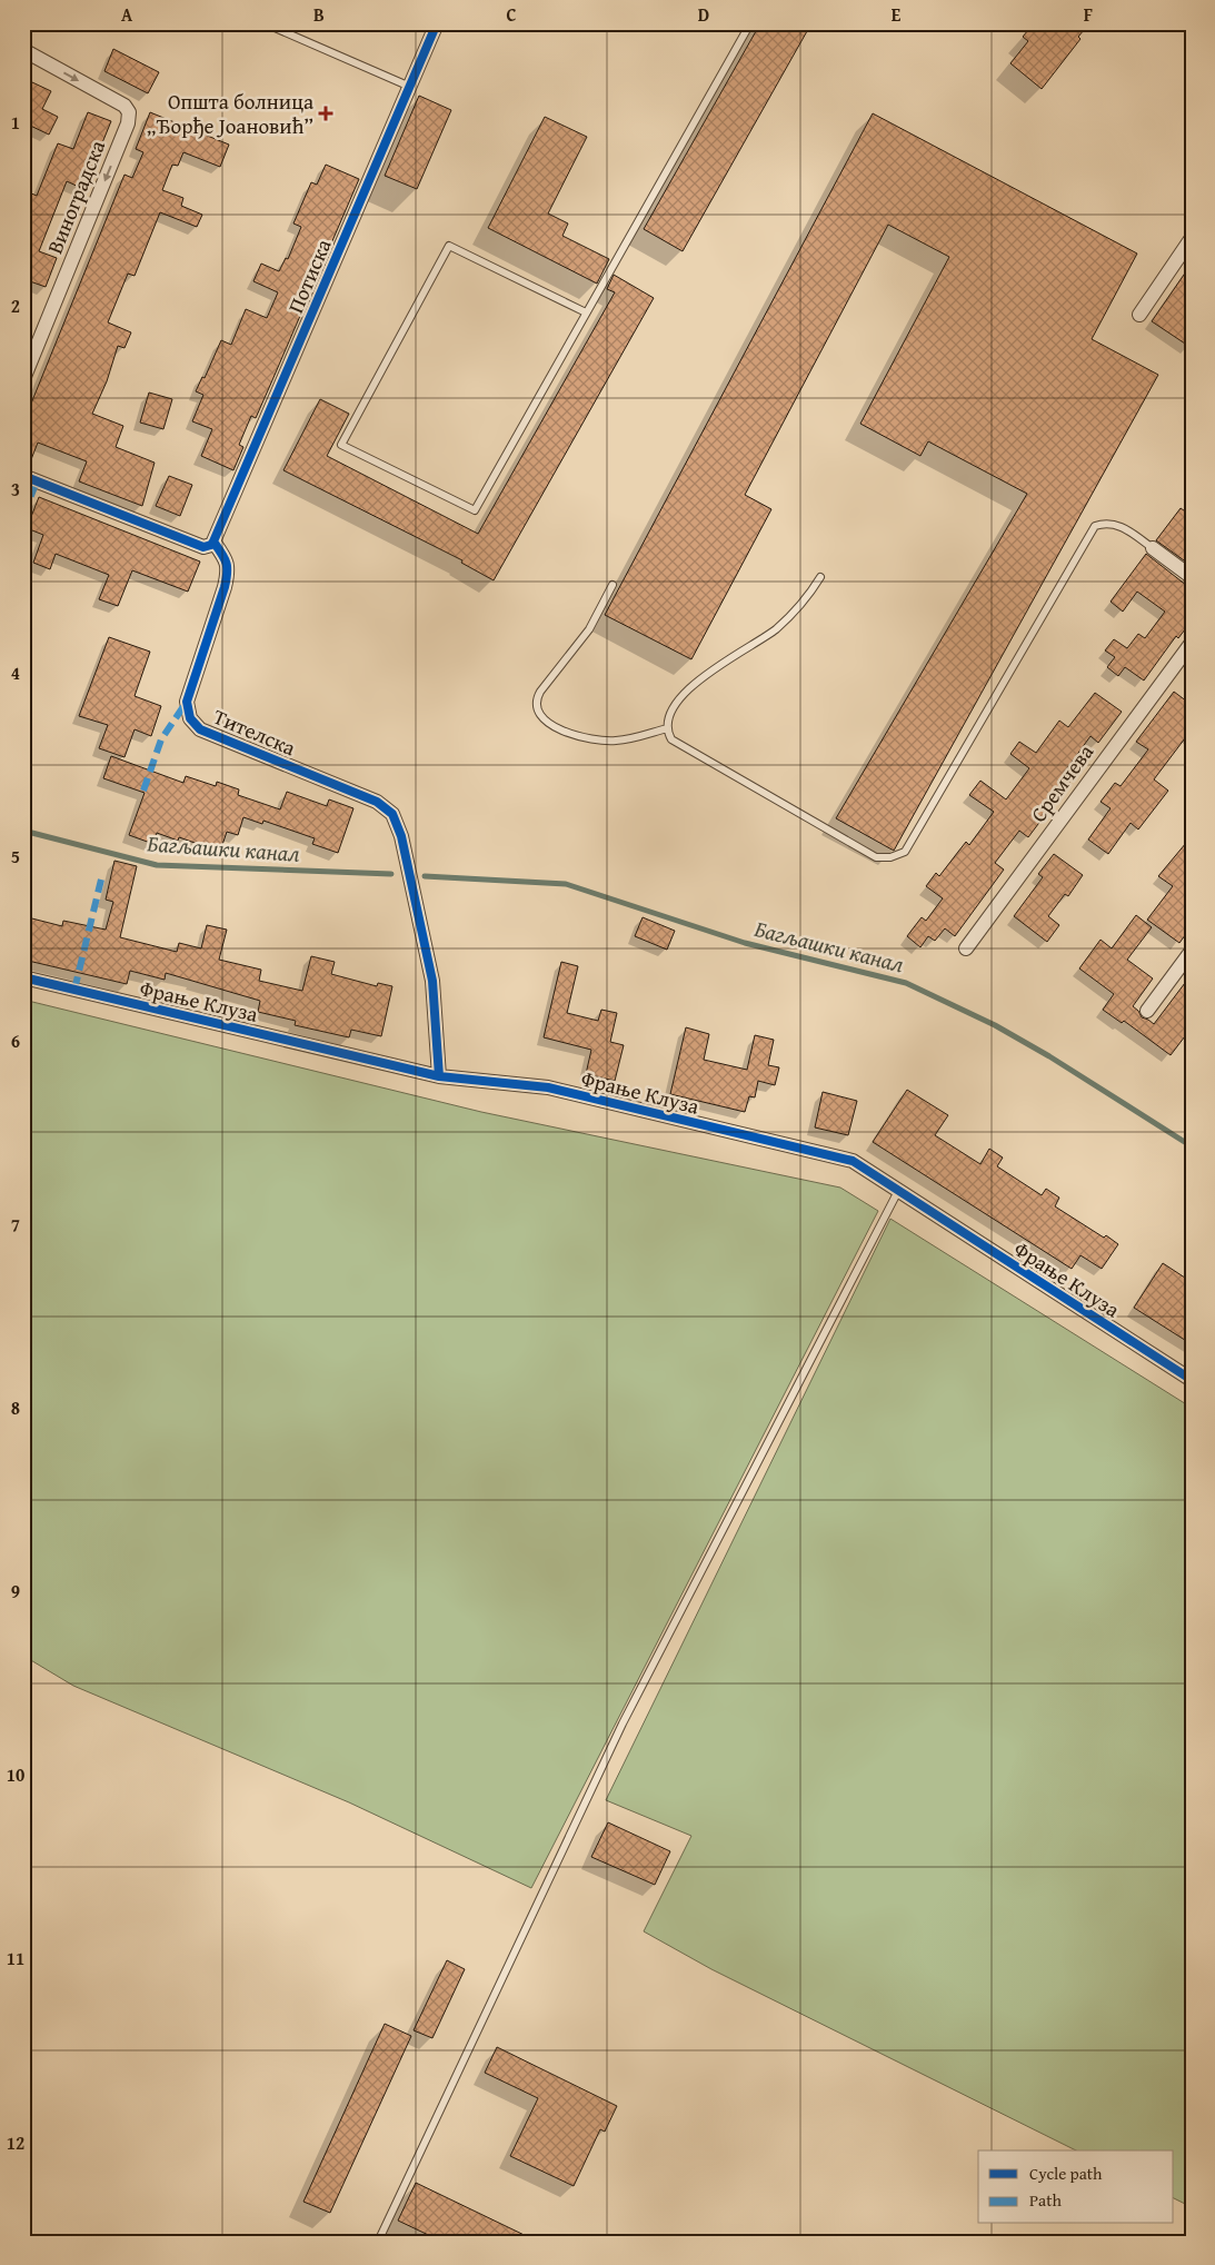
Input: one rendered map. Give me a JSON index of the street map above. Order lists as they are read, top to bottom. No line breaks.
{"streets":{"street":["Виноградска","Потиска","Тителска","Сремчева","Фрање Клуза"]},"crossings":[["Потиска","Тителска"],["Тителска","Фрање Клуза"]],"one_way":["Виноградска"],"water":["Багљашки канал"],"places":{"health":["Општа болница „Ђорђе Јоановић”"]},"legend":["Cycle path","Path"],"grid":{"columns":["A","B","C","D","E","F"],"rows":["1","2","3","4","5","6","7","8","9","10","11","12"]}}
